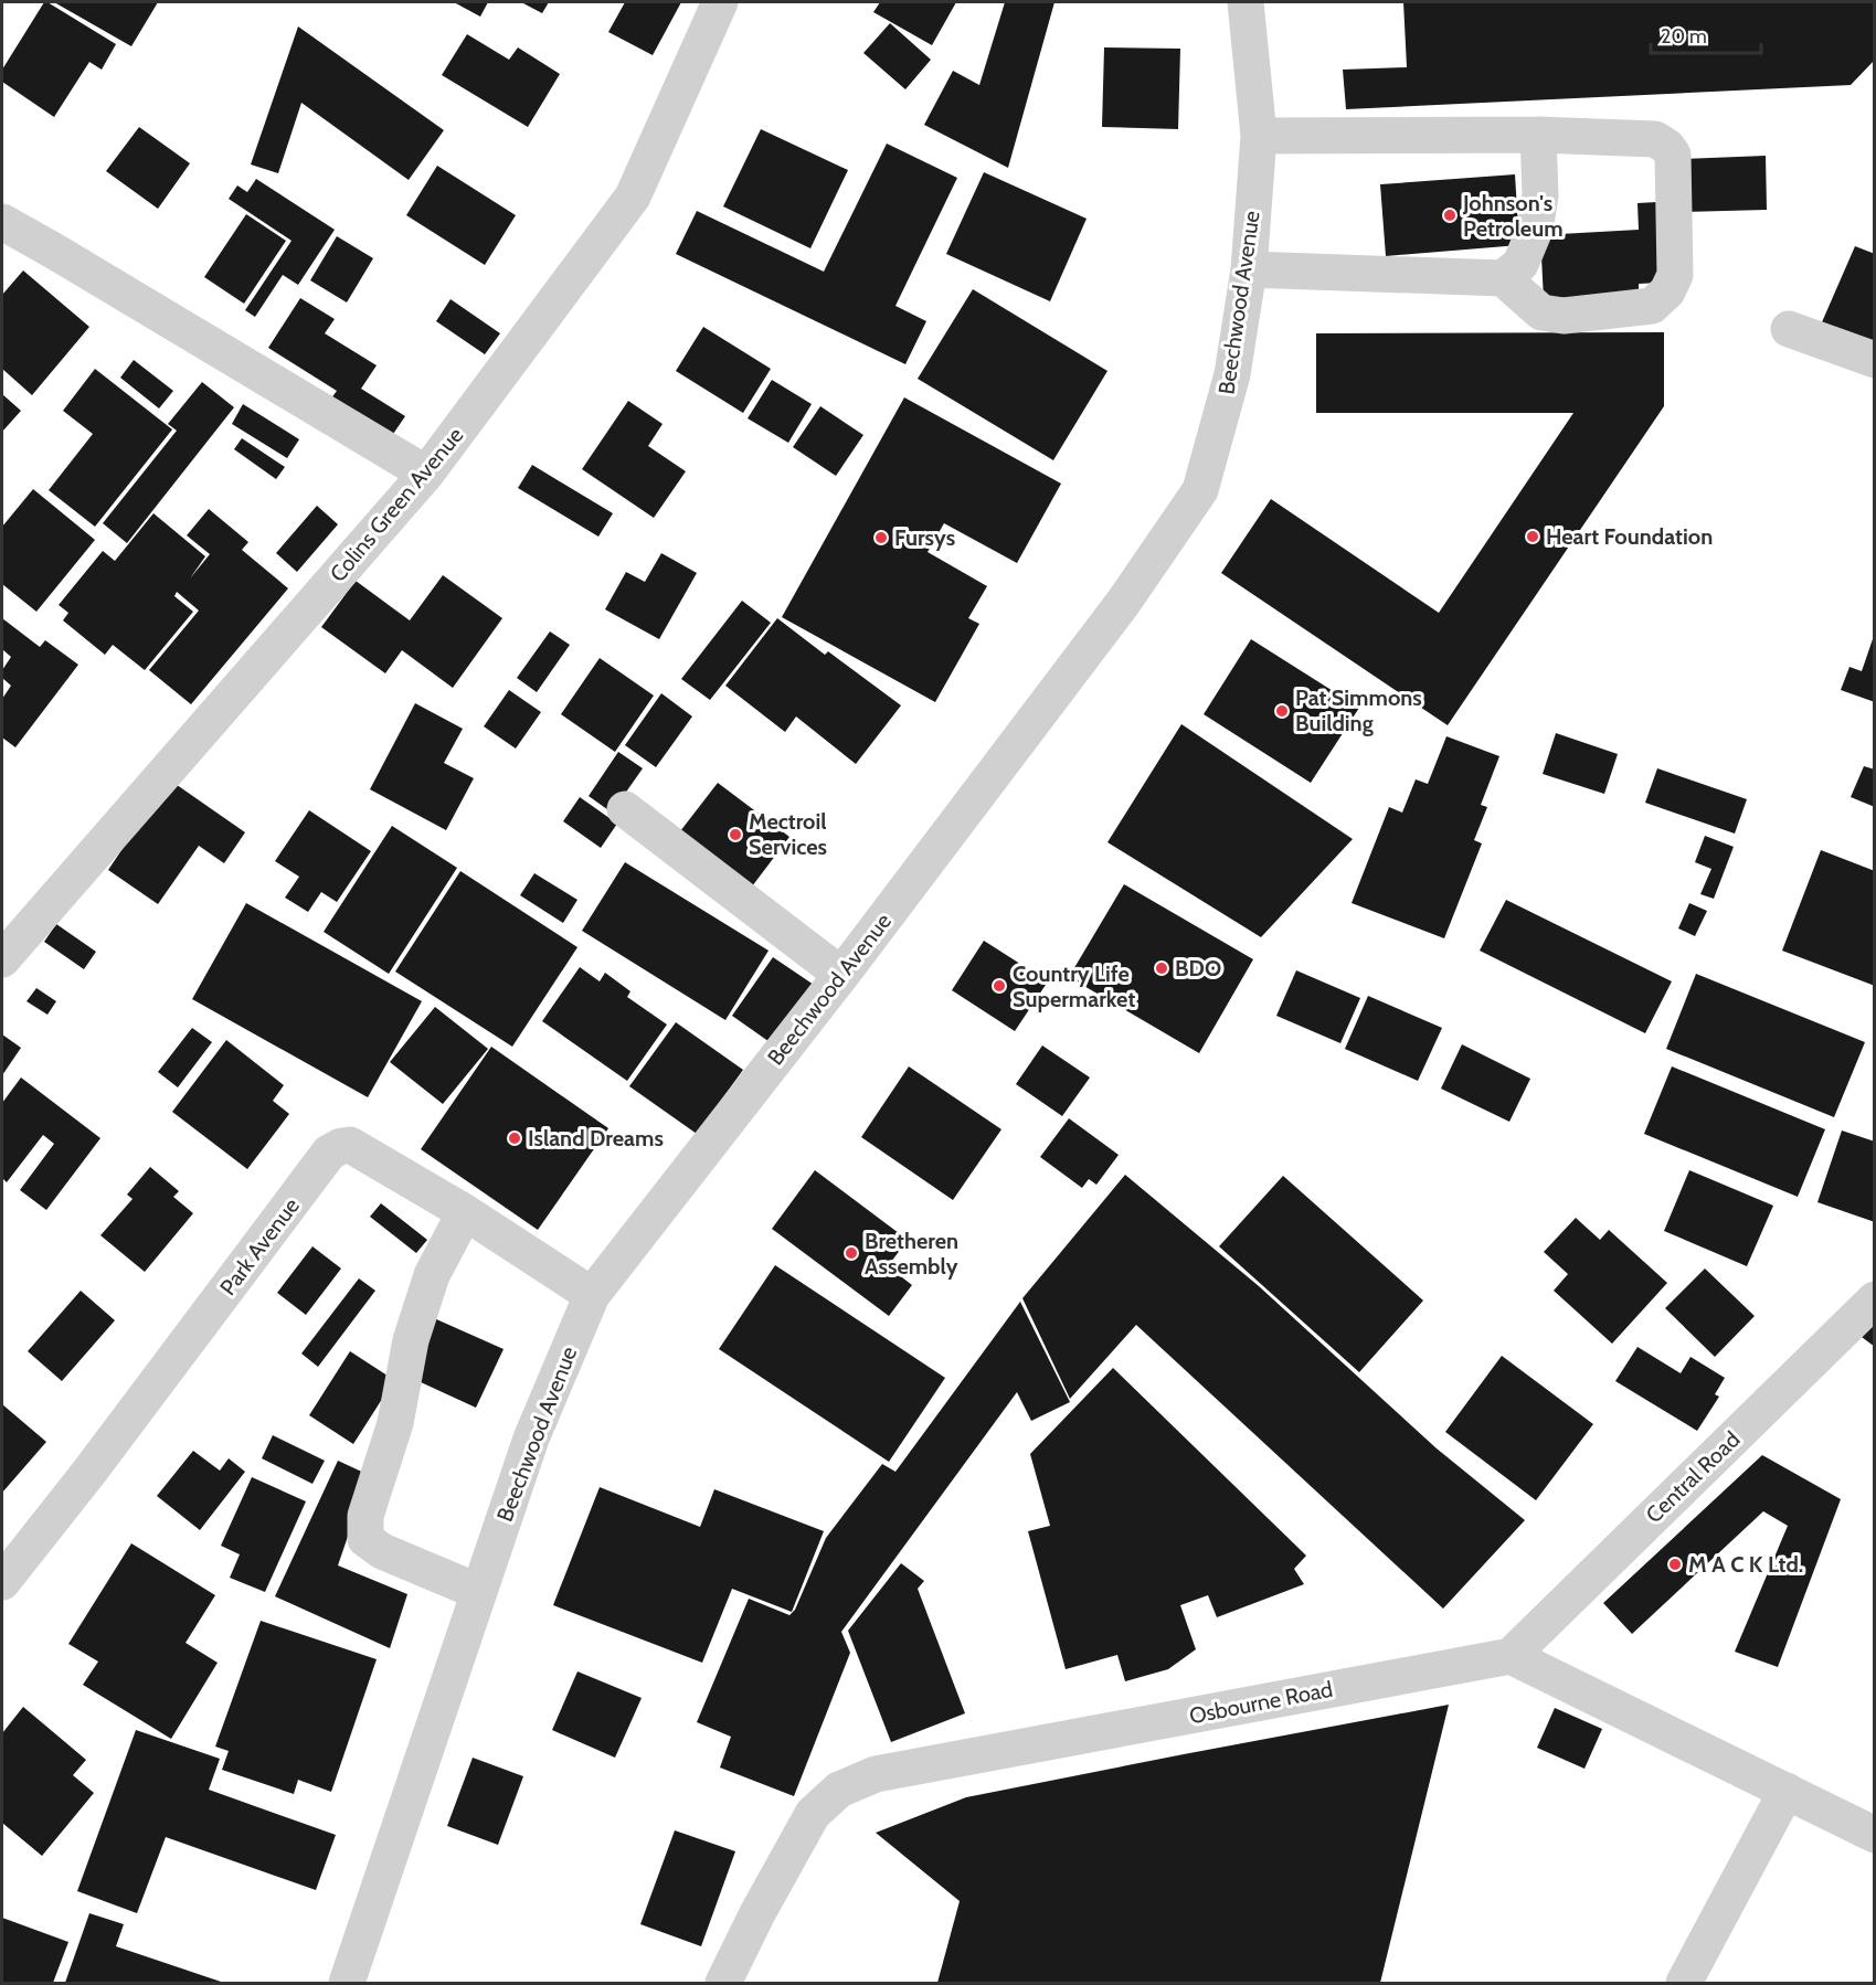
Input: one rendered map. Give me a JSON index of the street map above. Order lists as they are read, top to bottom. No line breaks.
{"streets":{"street":["Beechwood Avenue","Colins Green Avenue","Park Avenue","Central Road","Osbourne Road"]},"crossings":[["Beechwood Avenue","Park Avenue"],["Central Road","Osbourne Road"]],"places":["Johnson's Petroleum","Heart Foundation","Fursys","Pat Simmons Building","Mectroil Services","BDO","Country Life Supermarket","Island Dreams","Bretheren Assembly","M A C K Ltd."],"scale_bar":"20 m"}
